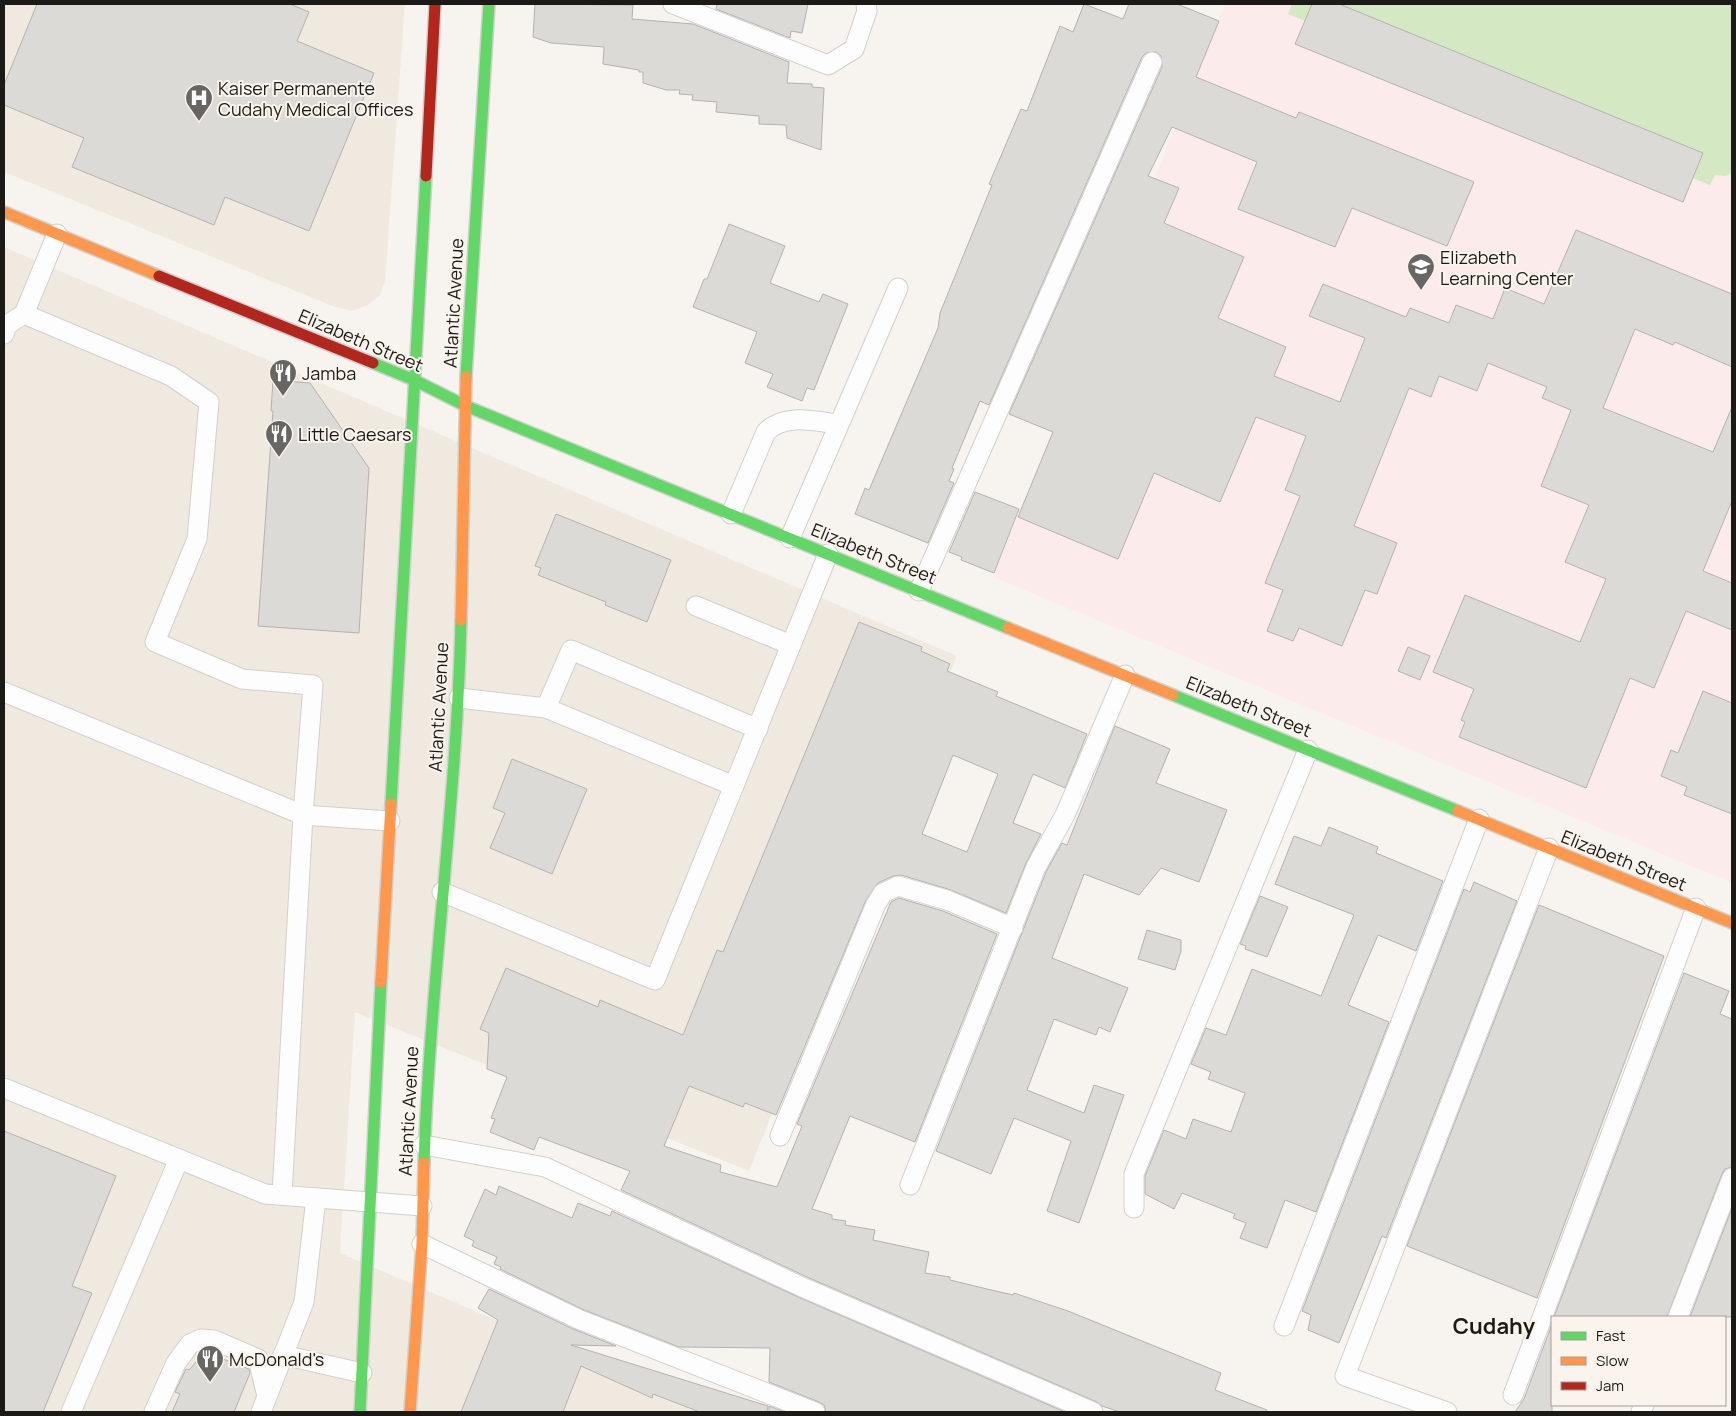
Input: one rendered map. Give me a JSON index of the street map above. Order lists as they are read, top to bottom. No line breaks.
{"streets":{"main road":["Atlantic Avenue","Elizabeth Street"]},"crossings":[["Atlantic Avenue","Elizabeth Street"]],"districts":["Cudahy"],"places":{"hospital":["Kaiser Permanente Cudahy Medical Offices"],"school or university":["Elizabeth Learning Center"],"restaurant":["Jamba","Little Caesars","McDonald's"]},"legend":["Fast","Slow","Jam"]}
